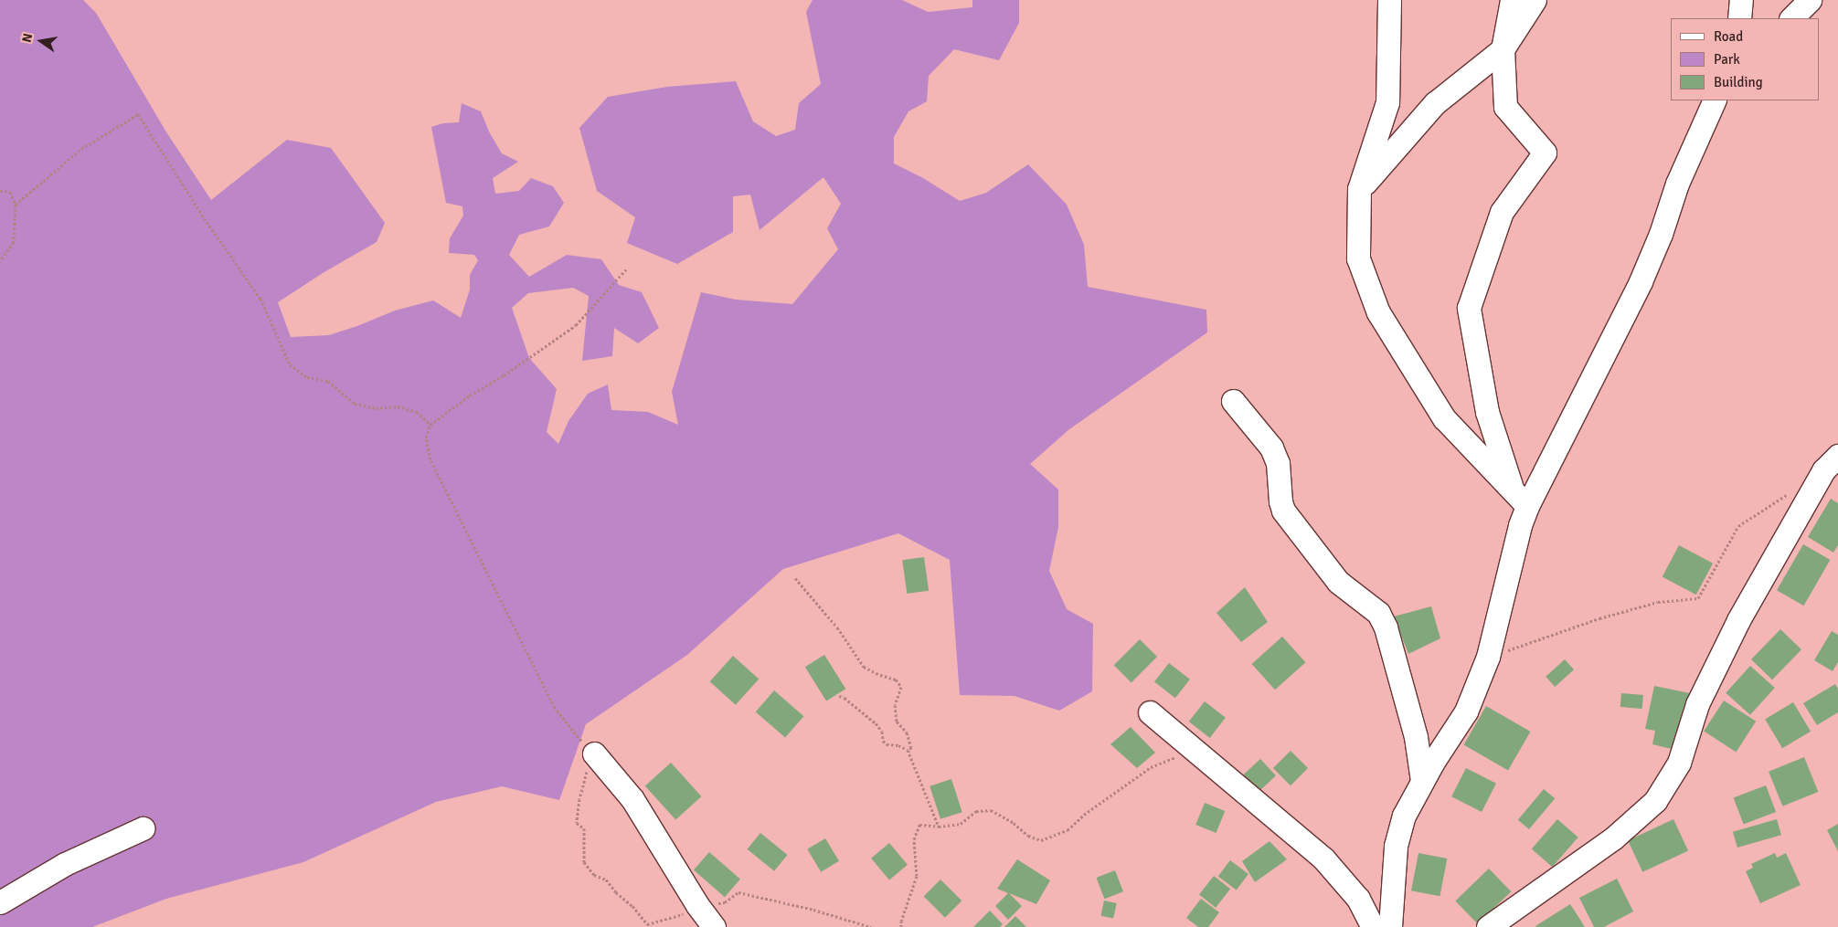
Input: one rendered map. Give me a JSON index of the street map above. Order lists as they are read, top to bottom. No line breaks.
{"legend":["Road","Park","Building"],"north":"left"}
